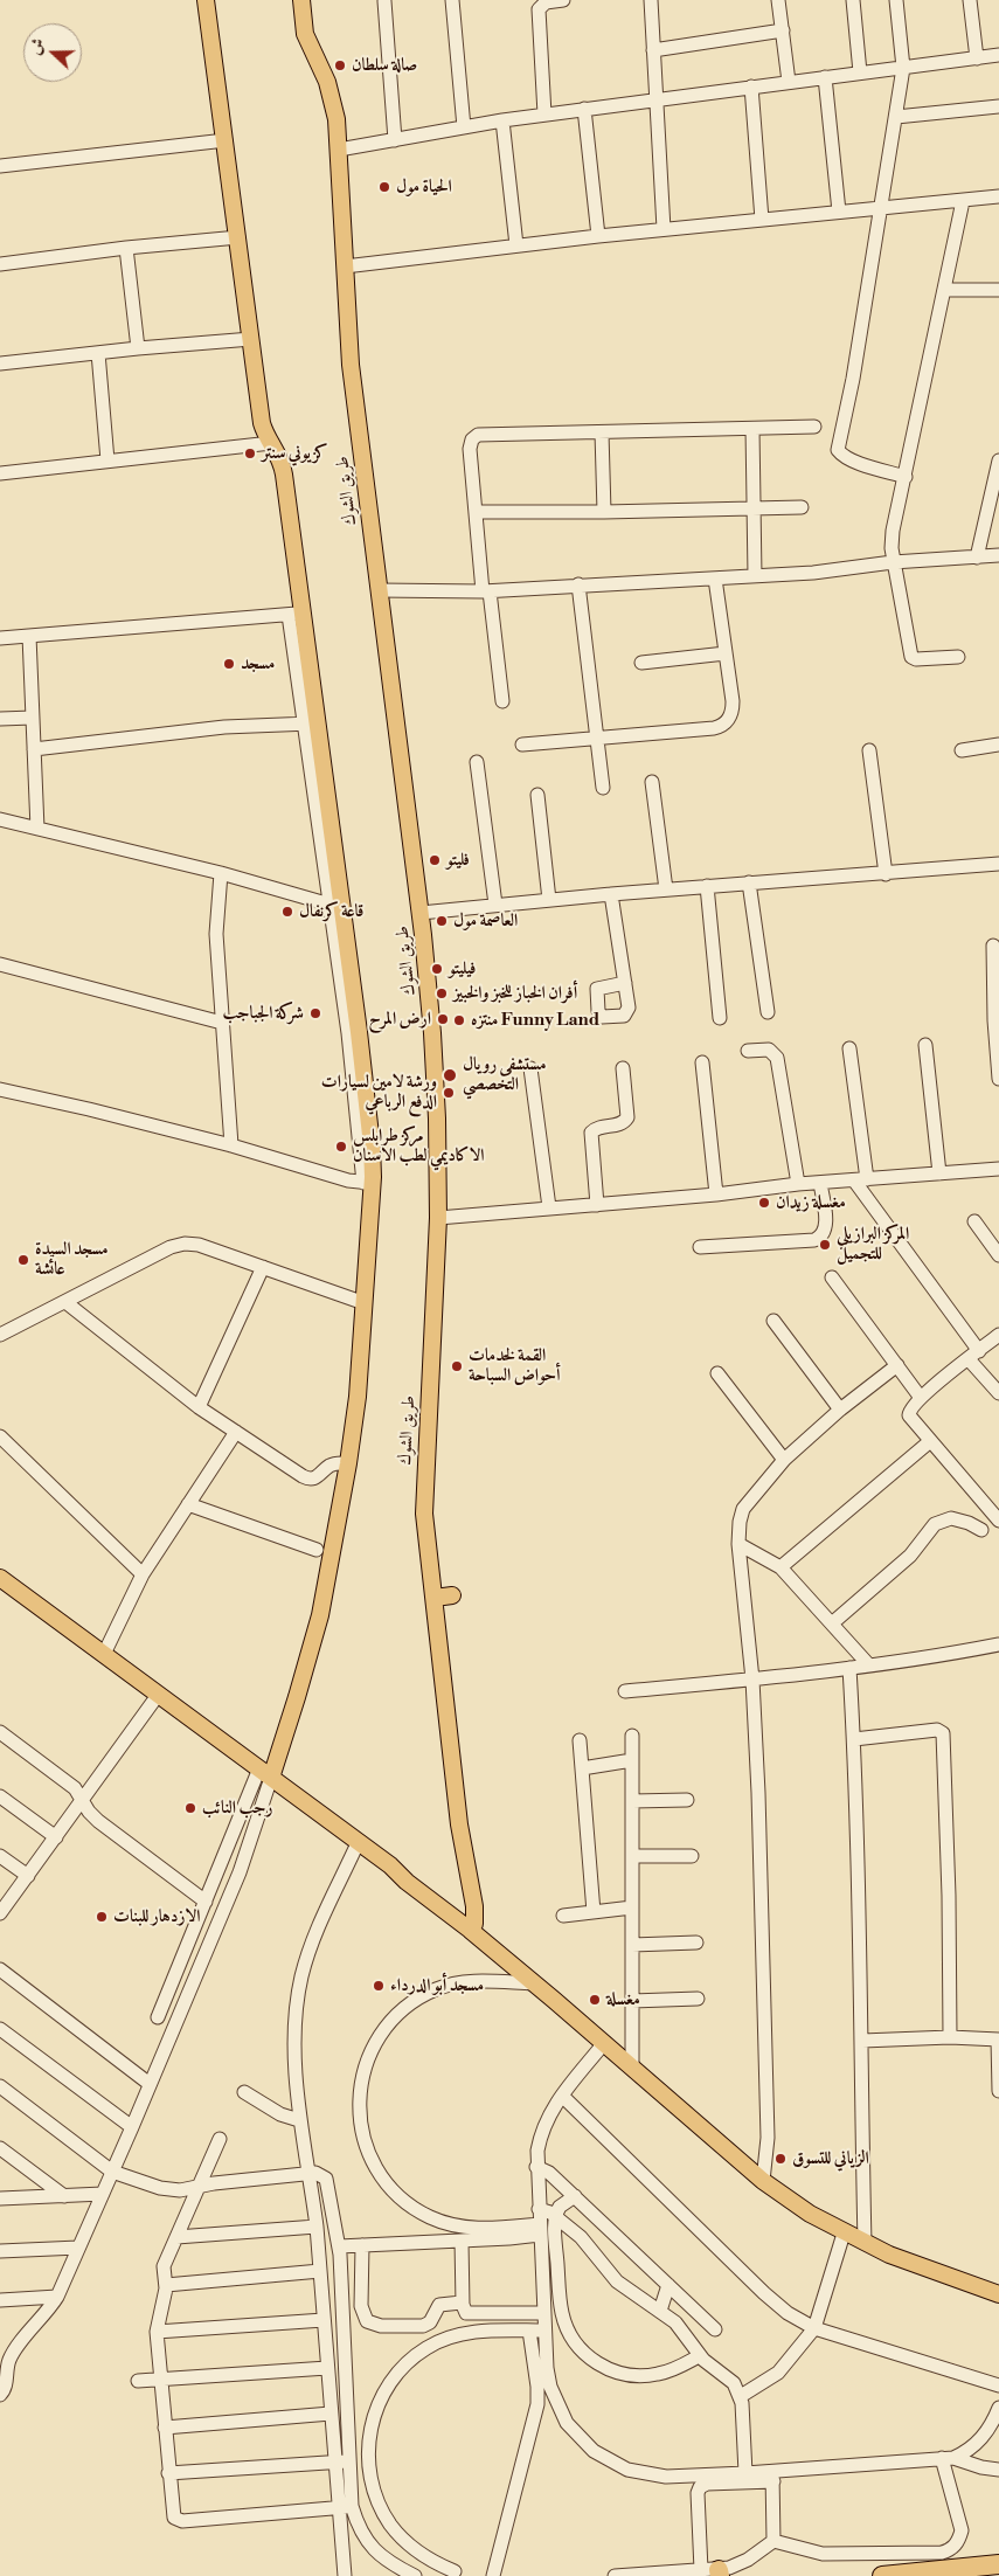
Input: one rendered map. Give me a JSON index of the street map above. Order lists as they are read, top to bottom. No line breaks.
{"streets":{"main road":["طريق الشوك"]},"places":["صالة سلطان","الحياة مول","كزيوني سنتر","مسجد","فليتو","قاعة كرنفال","العاصمة مول","فيليتو","أفران الخباز للخبز والخبيز","شركة الجباجب","ارض المرح","منتزه Funny Land","مستشفى رويال التخصصي","ورشة لامين لسيارات الدفع الرباعي","مركز طرابلس الاكاديمي لطب الاسنان","مغسلة زيدان","المركز البرازيلي للتجميل","مسجد السيدة عائشة","القمة لخدمات أحواض السباحة","رجب النائب","الازدهار للبنات","مسجد أبو الدرداء","مغسلة","الزياني للتسوق"],"north":"left"}
